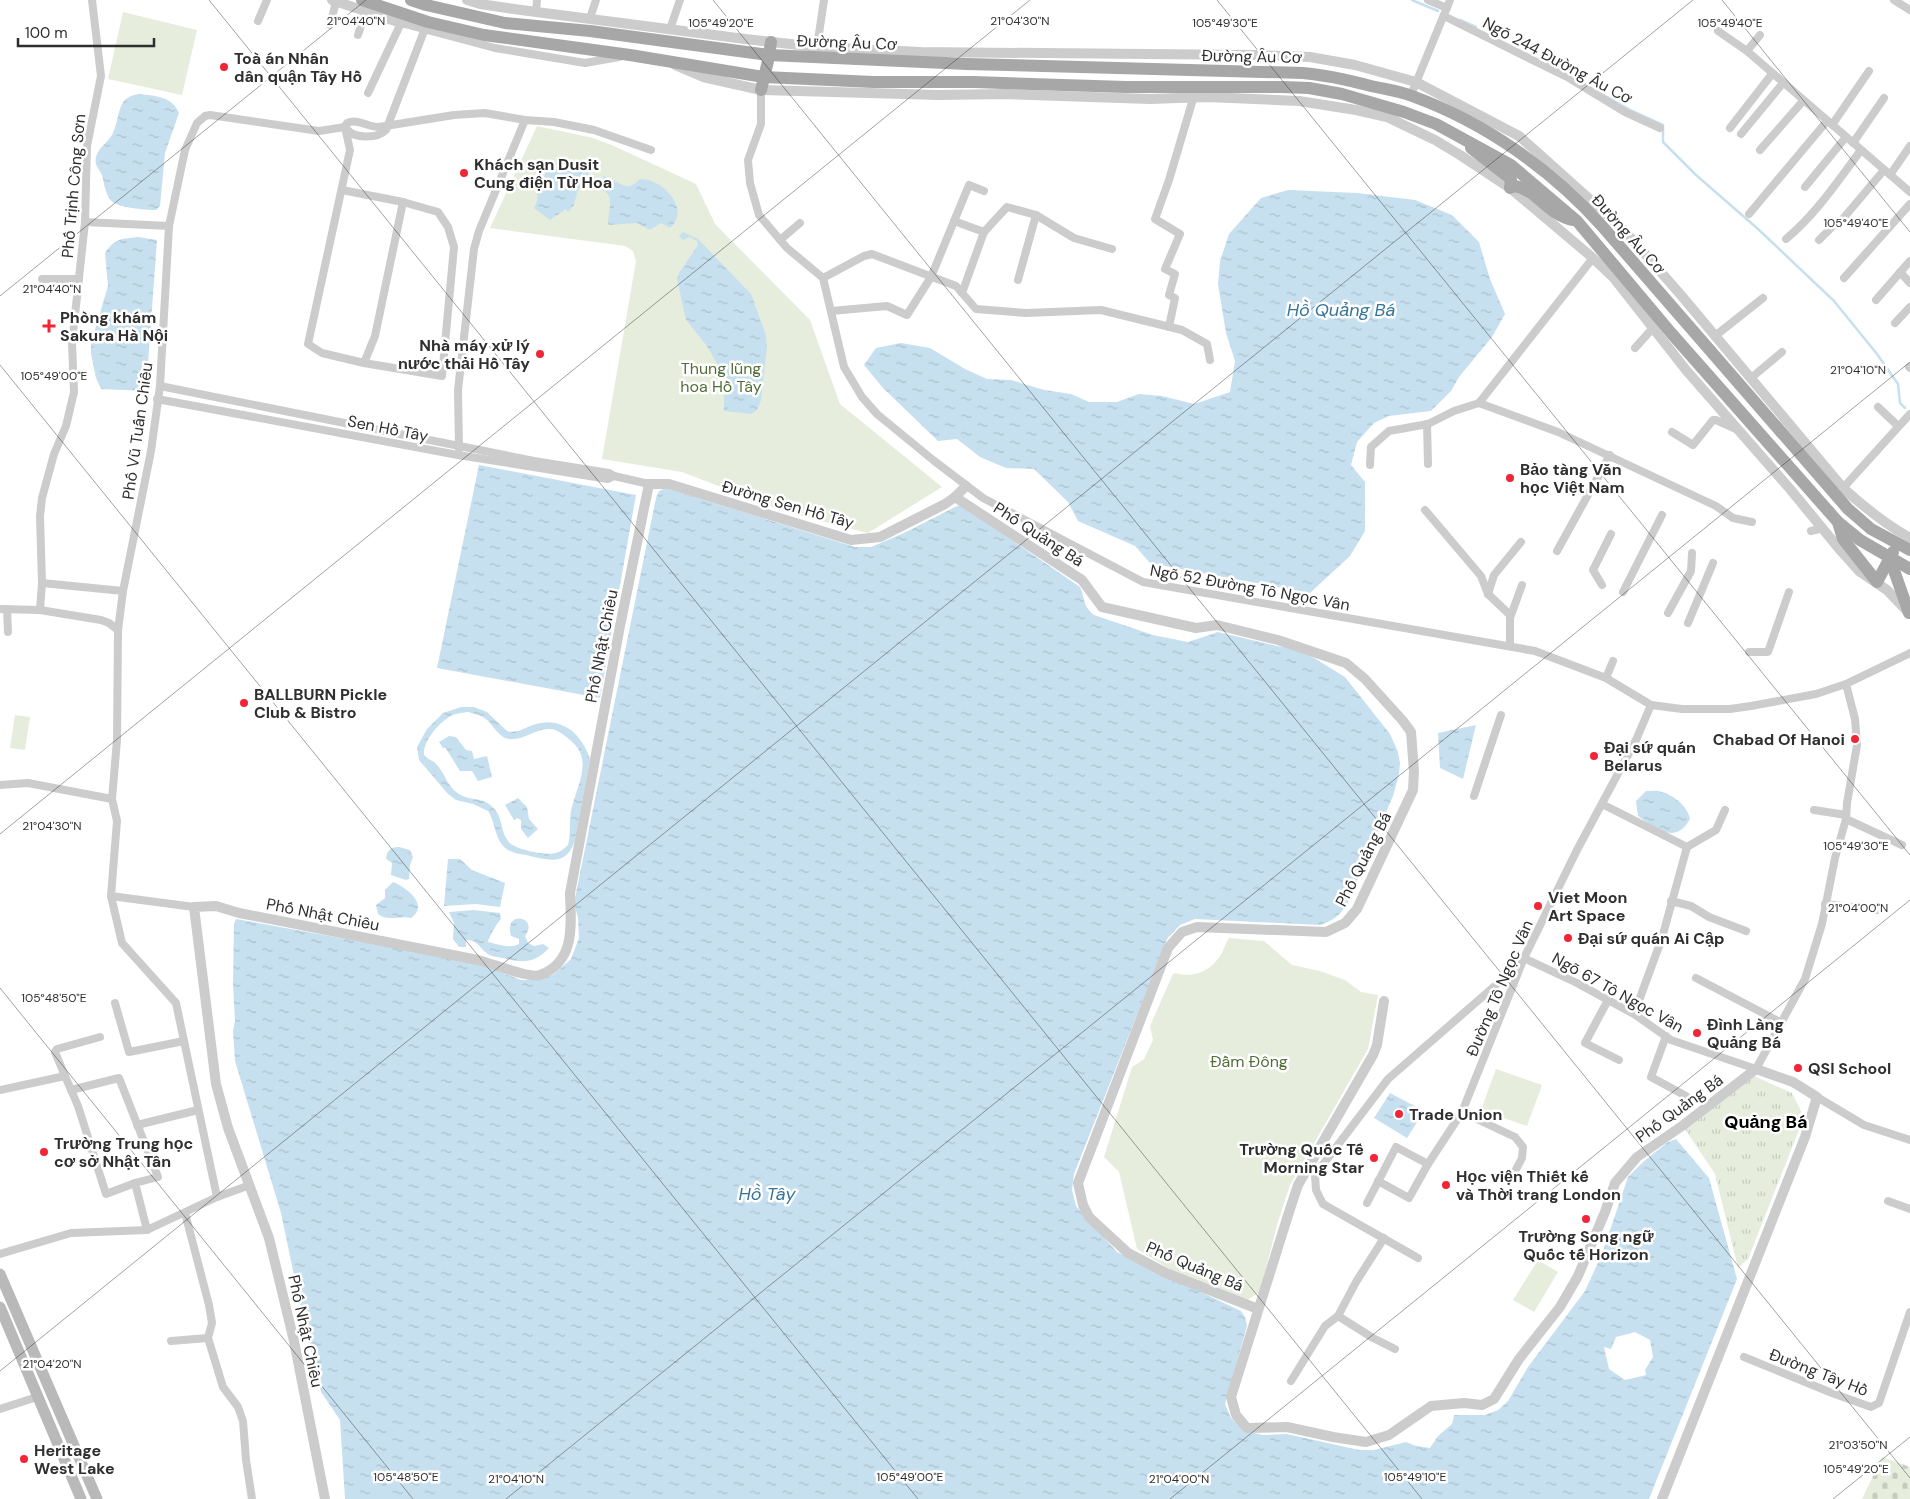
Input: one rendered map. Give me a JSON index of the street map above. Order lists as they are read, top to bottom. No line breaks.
{"streets":{"main road":["Đường Âu Cơ"],"street":["Ngõ 244 Đường Âu Cơ","Phố Trịnh Công Sơn","Sen Hồ Tây","Phố Vũ Tuấn Chiêu","Đường Sen Hồ Tây","Phố Quảng Bá","Ngõ 52 Đường Tô Ngọc Vân","Phố Nhật Chiêu","Đường Tô Ngọc Vân","Ngõ 67 Tô Ngọc Vân","Đường Tây Hồ"]},"crossings":[["Sen Hồ Tây","Phố Vũ Tuấn Chiêu"],["Sen Hồ Tây","Đường Sen Hồ Tây"],["Sen Hồ Tây","Phố Nhật Chiêu"],["Đường Sen Hồ Tây","Phố Quảng Bá"],["Đường Sen Hồ Tây","Ngõ 52 Đường Tô Ngọc Vân"],["Đường Sen Hồ Tây","Phố Nhật Chiêu"],["Phố Quảng Bá","Ngõ 67 Tô Ngọc Vân"],["Ngõ 52 Đường Tô Ngọc Vân","Đường Tô Ngọc Vân"],["Đường Tô Ngọc Vân","Ngõ 67 Tô Ngọc Vân"]],"districts":["Quảng Bá"],"water":["Hồ Quảng Bá","Hồ Tây"],"parks":["Thung lũng hoa Hồ Tây","Đầm Đông"],"places":{"other":["Toà án Nhân dân quận Tây Hồ","Khách sạn Dusit Cung điện Từ Hoa","Nhà máy xử lý nước thải Hồ Tây","Bảo tàng Văn học Việt Nam","BALLBURN Pickle Club & Bistro","Chabad Of Hanoi","Đại sứ quán Belarus","Viet Moon Art Space","Đại sứ quán Ai Cập","Đình Làng Quảng Bá","QSI School","Trade Union","Trường Trung học cơ sở Nhật Tân","Trường Quốc Tế Morning Star","Học viện Thiết kế và Thời trang London","Trường Song ngữ Quốc tế Horizon","Heritage West Lake"],"health":["Phòng khám Sakura Hà Nội"]},"scale_bar":"100 m","coordinates":["21°04'40\"N","21°04'30\"N","105°49'40\"E","105°49'20\"E","105°49'30\"E","21°04'10\"N","105°49'00\"E","21°04'00\"N","105°48'50\"E","21°04'20\"N","21°03'50\"N","105°49'10\"E"]}
